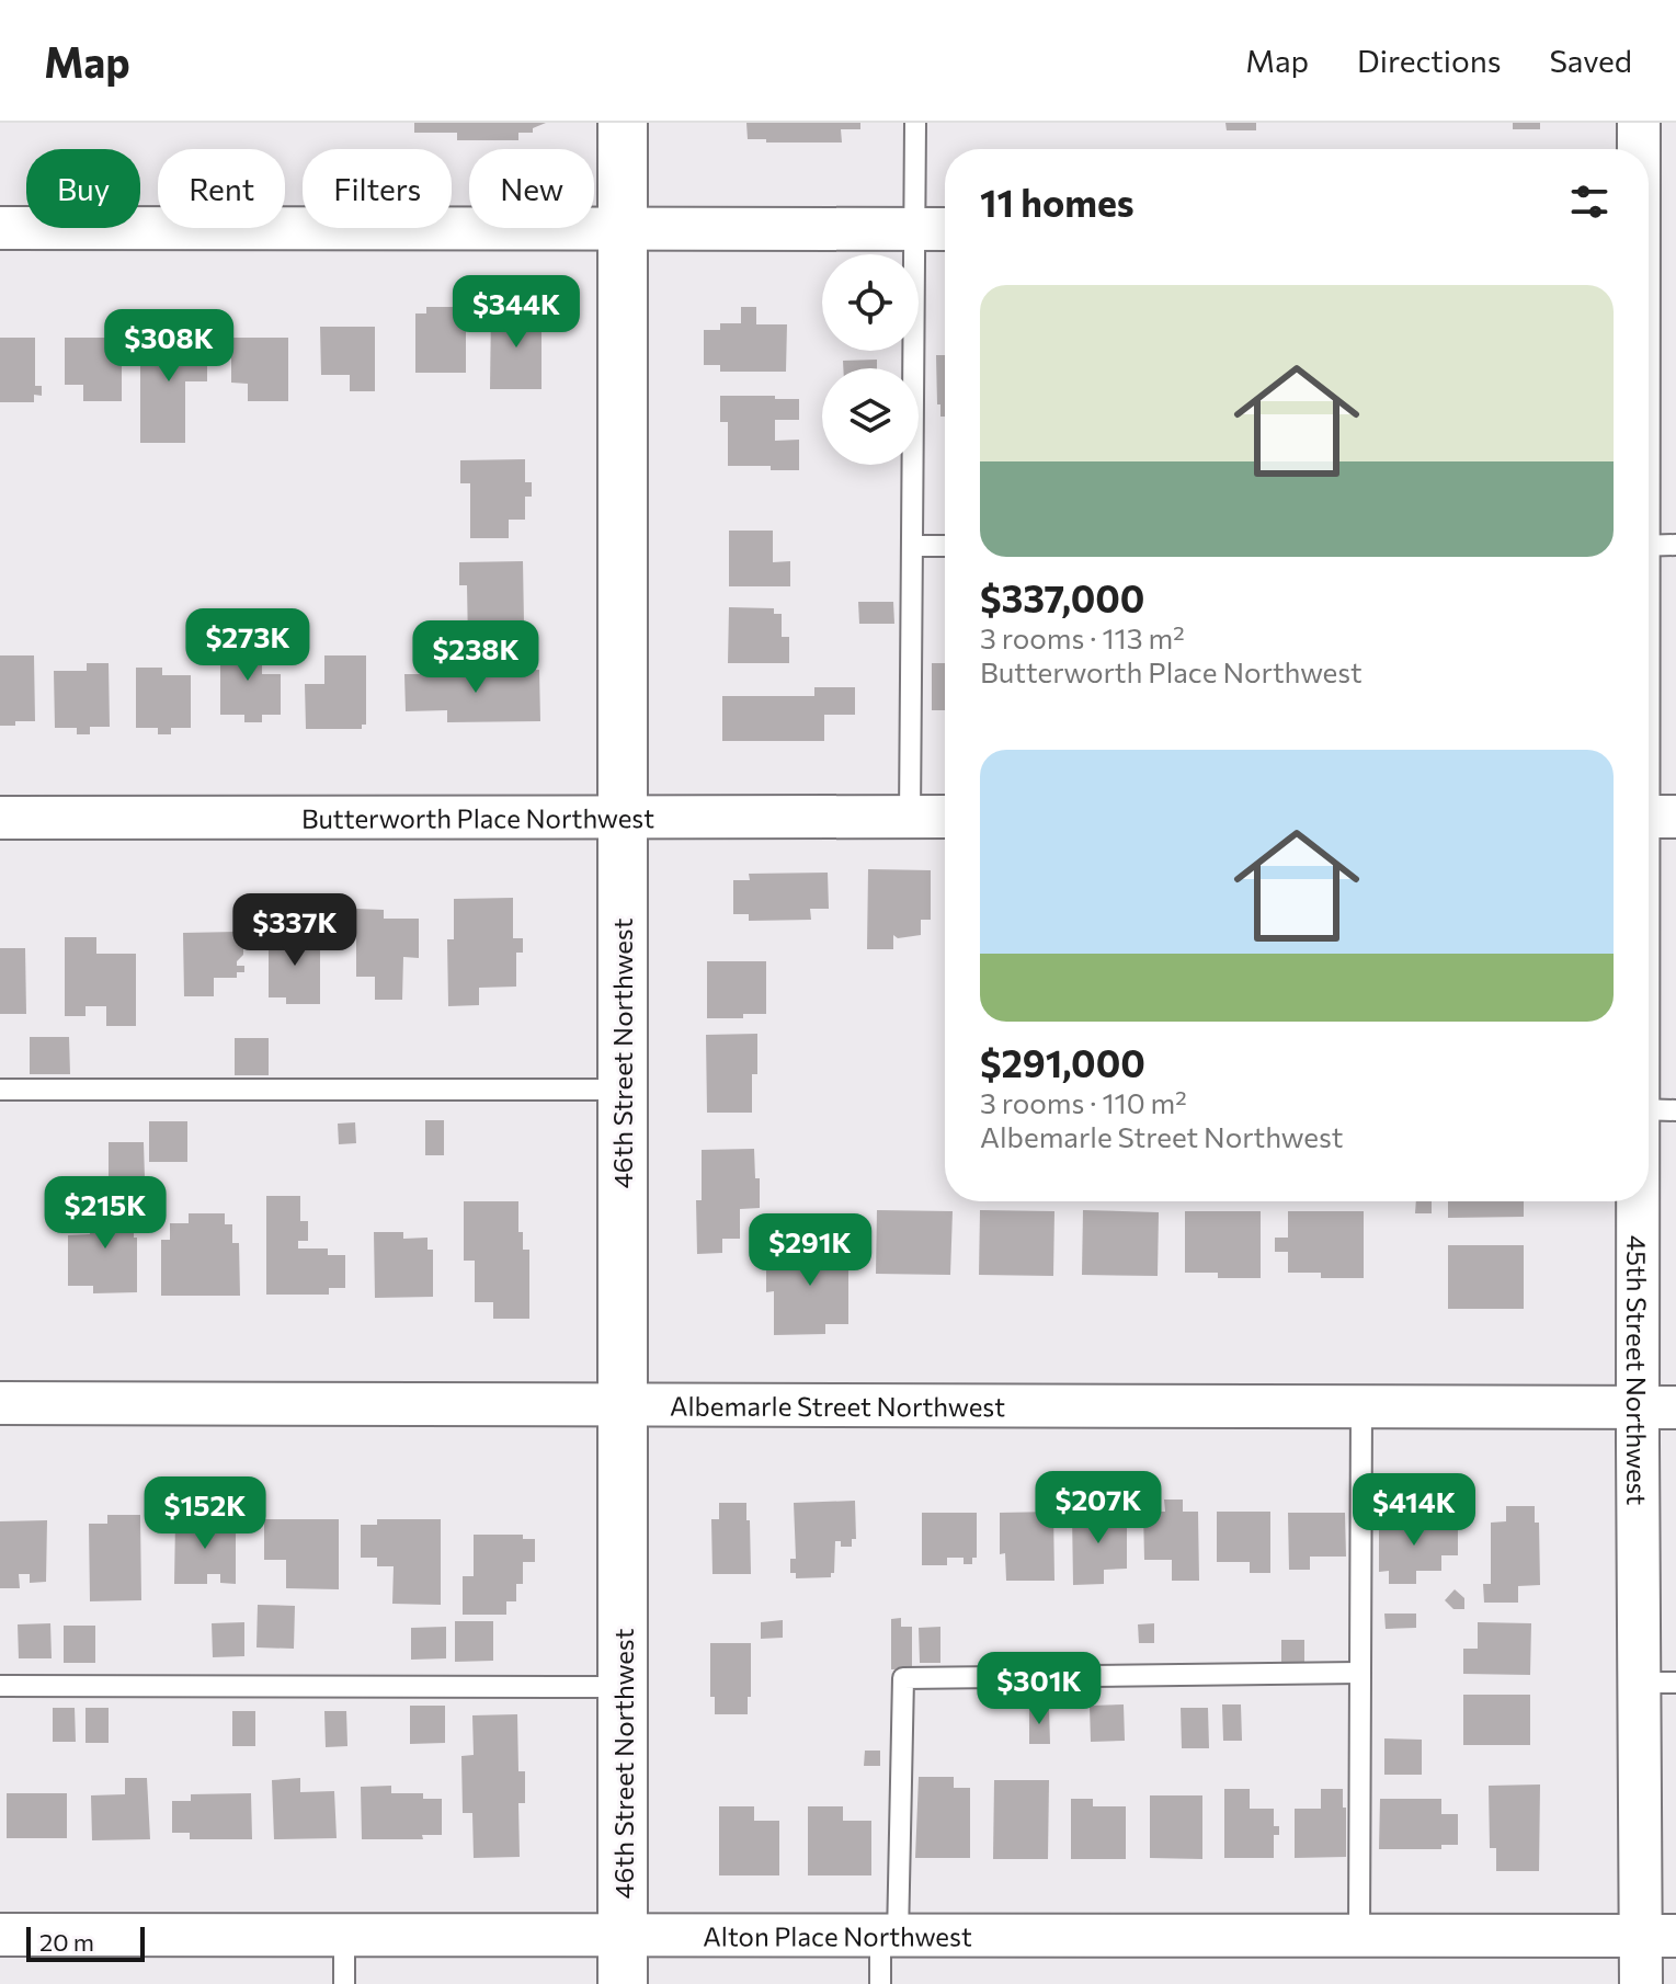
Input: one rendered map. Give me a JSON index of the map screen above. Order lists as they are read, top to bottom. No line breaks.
{"streets":{"street":["Butterworth Place Northwest","46th Street Northwest","45th Street Northwest","Albemarle Street Northwest","Alton Place Northwest"]},"crossings":[["Butterworth Place Northwest","46th Street Northwest"],["46th Street Northwest","Albemarle Street Northwest"],["46th Street Northwest","Alton Place Northwest"],["45th Street Northwest","Albemarle Street Northwest"],["45th Street Northwest","Alton Place Northwest"]],"scale_bar":"20 m","page":{"header":"Map","nav":["Map","Directions","Saved"],"chip":["Buy","Rent","Filters","New"],"heading":"11 homes","list":[{"name":"$337,000","note":"3 rooms · 113 m² · Butterworth Place Northwest"},{"name":"$291,000","note":"3 rooms · 110 m² · Albemarle Street Northwest"}],"price":["$344K","$308K","$273K","$238K","$337K","$215K","$291K","$207K","$414K","$152K","$301K"],"scale":"20 m"}}
